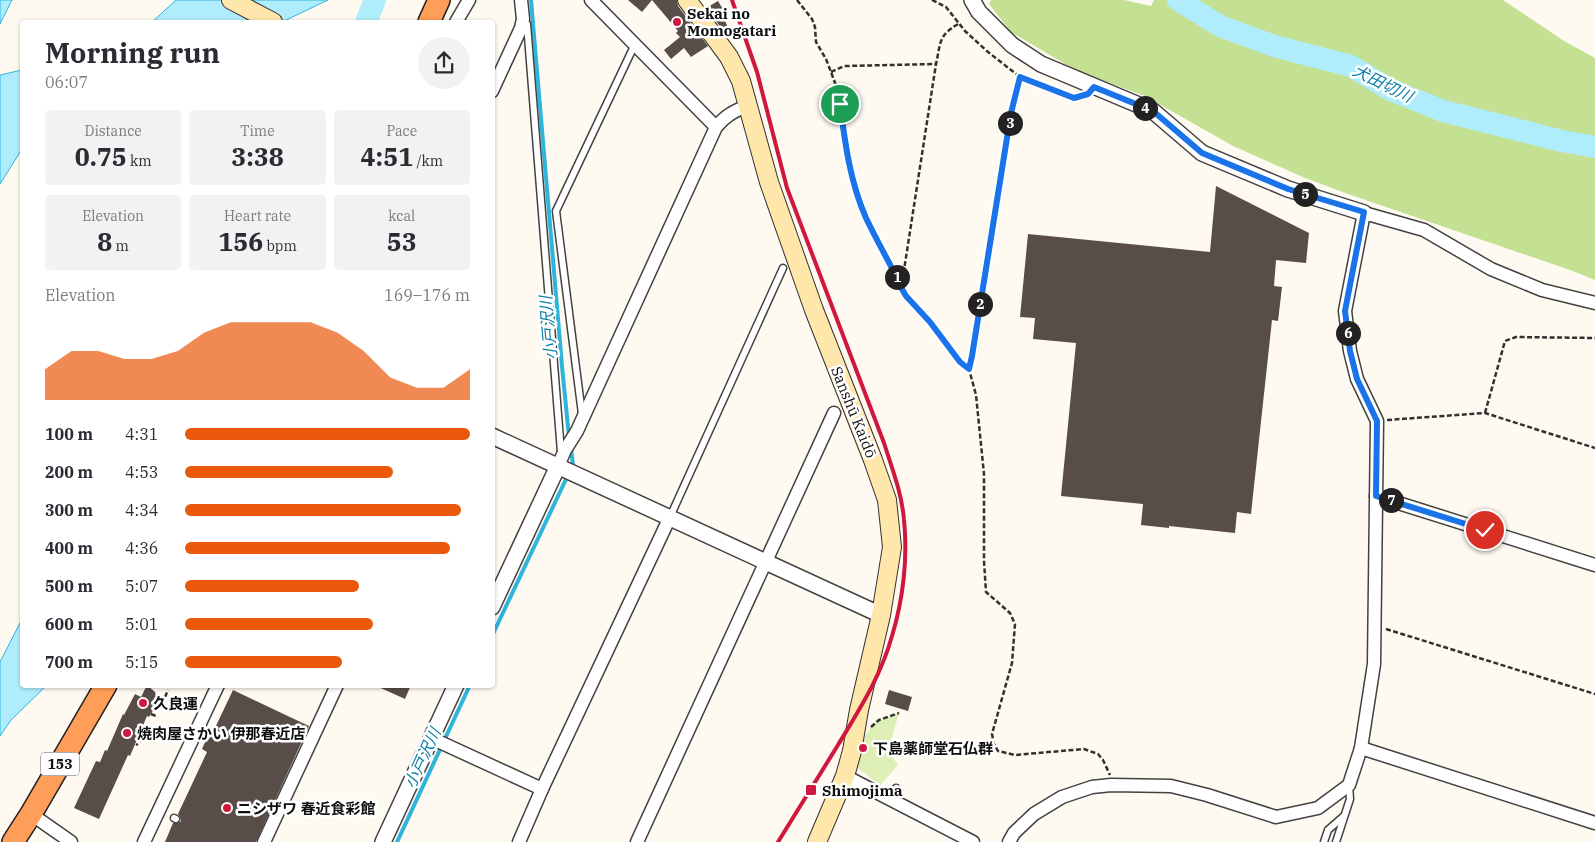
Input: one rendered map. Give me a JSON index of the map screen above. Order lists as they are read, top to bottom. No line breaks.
{"streets":{"highway":["153"],"main road":["Sanshū Kaidō"]},"water":["犬田切川","小戸沢川"],"places":{"other":["Sekai no Momogatari","久良運","焼肉屋さかい 伊那春近店","下島薬師堂石仏群","ニシザワ 春近食彩館"],"transit":["Shimojima"]},"page":{"heading":["Morning run","06:07"],"pins":["4","3","5","1","2","6","7"],"stats":[["Distance","0.75 km"],["Time","3:38"],["Pace","4:51 /km"],["Elevation","8 m"],["Heart rate","156 bpm"],["kcal","53"]],"chart":["Elevation","169–176 m"],"list":[{"name":"100 m","note":"4:31"},{"name":"200 m","note":"4:53"},{"name":"300 m","note":"4:34"},{"name":"400 m","note":"4:36"},{"name":"500 m","note":"5:07"},{"name":"600 m","note":"5:01"},{"name":"700 m","note":"5:15"}]}}
